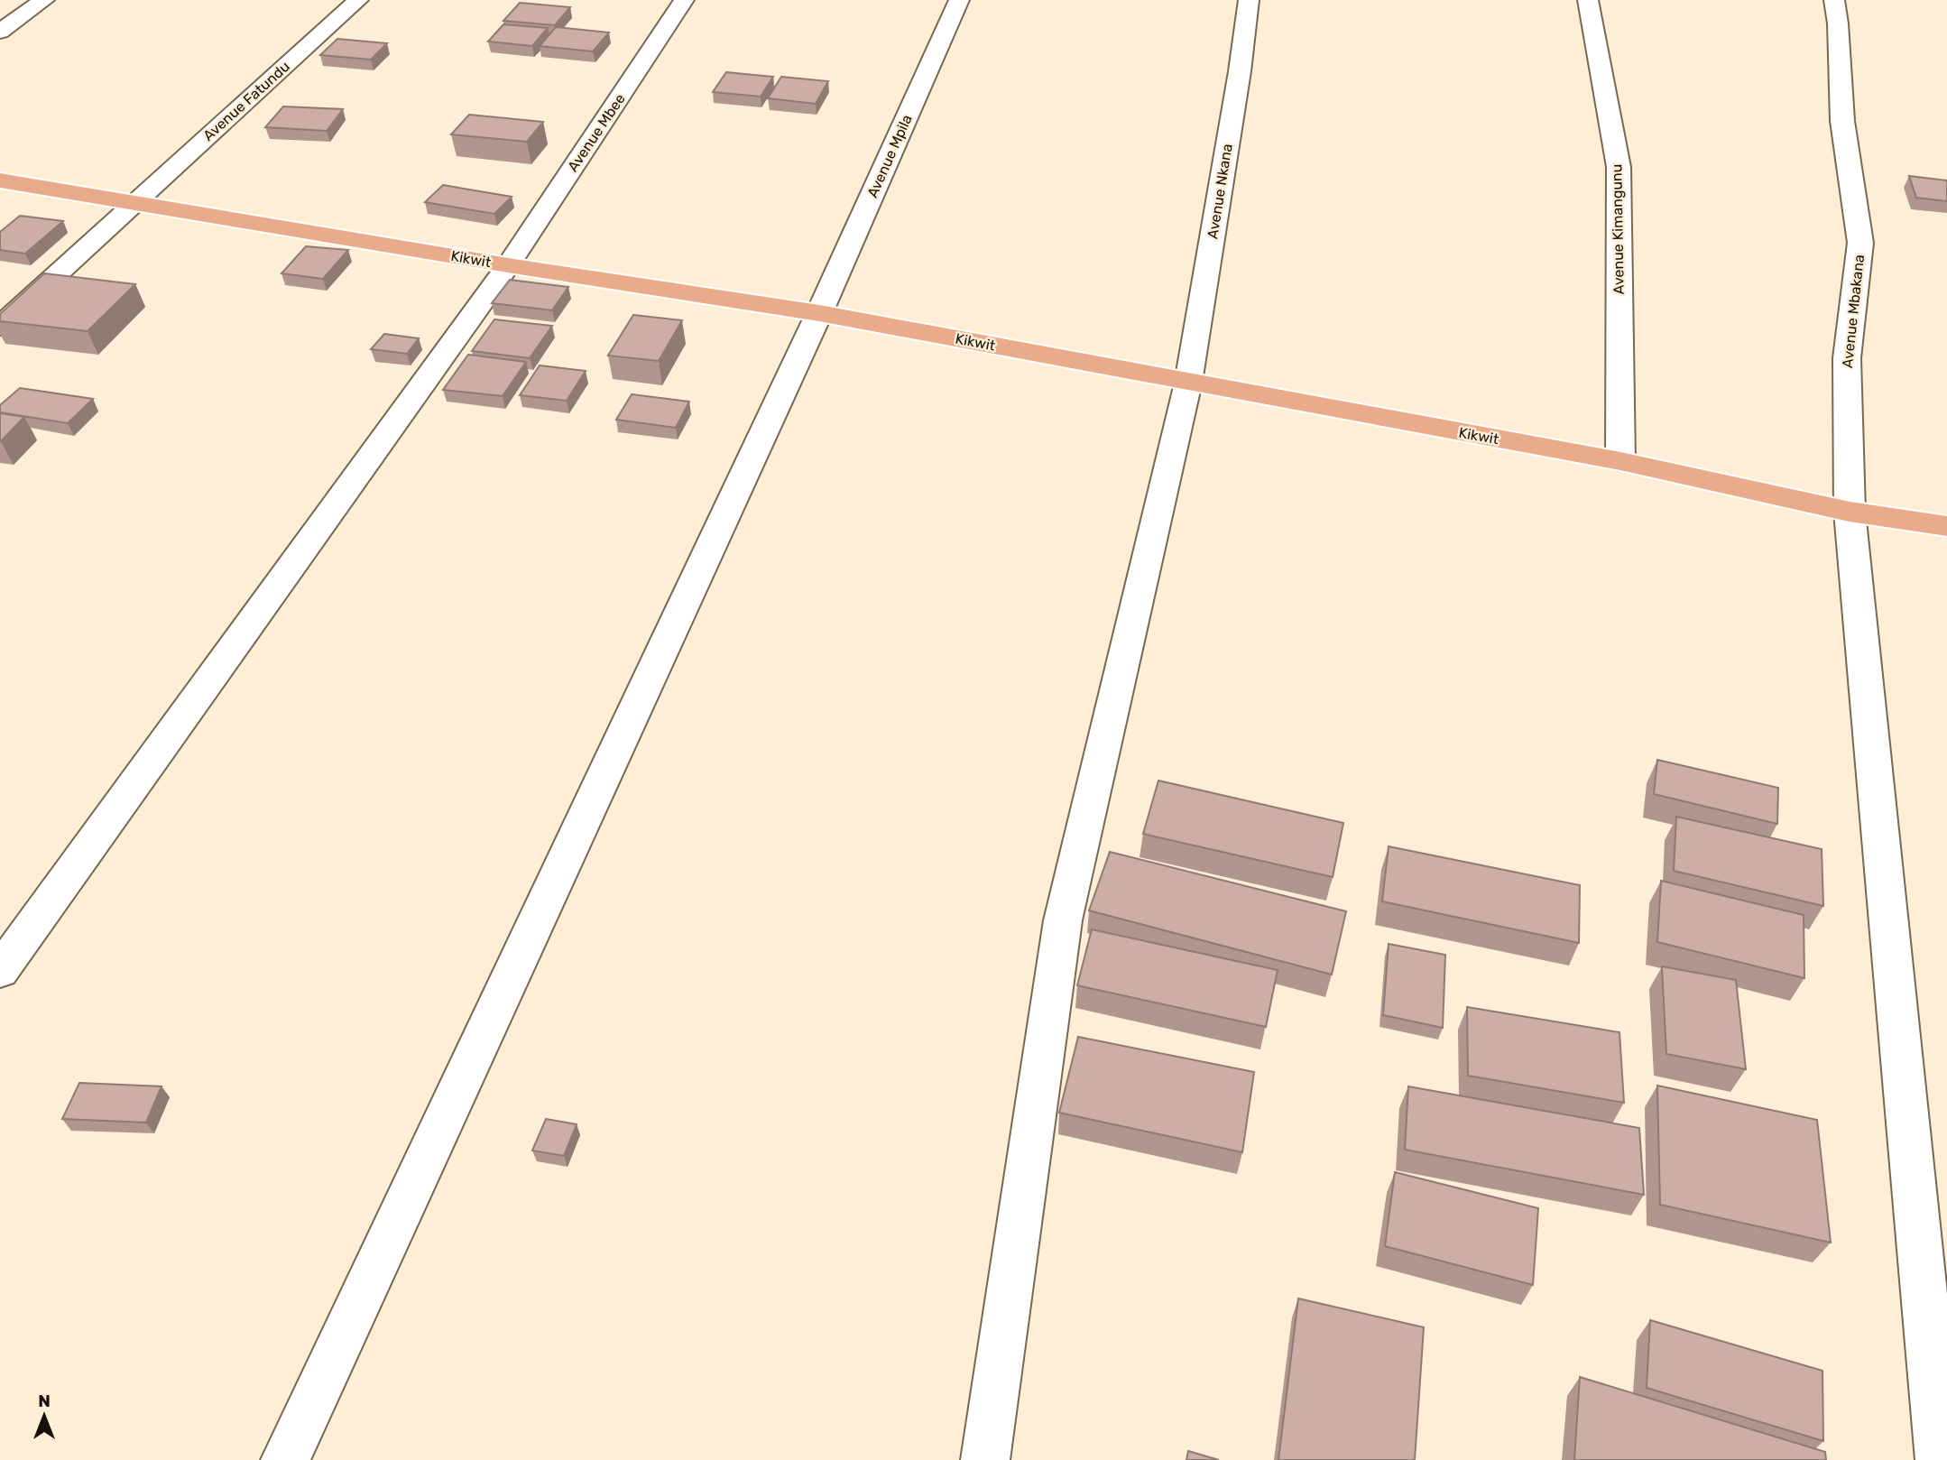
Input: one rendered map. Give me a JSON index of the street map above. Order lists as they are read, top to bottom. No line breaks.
{"streets":{"main road":["Kikwit"],"street":["Avenue Fatundu","Avenue Mbee","Avenue Mpila","Avenue Nkana","Avenue Kimangunu","Avenue Mbakana"]},"crossings":[["Avenue Fatundu","Kikwit"],["Avenue Mbee","Kikwit"],["Avenue Mpila","Kikwit"],["Avenue Nkana","Kikwit"],["Avenue Kimangunu","Kikwit"],["Kikwit","Avenue Mbakana"]],"north":"top"}
